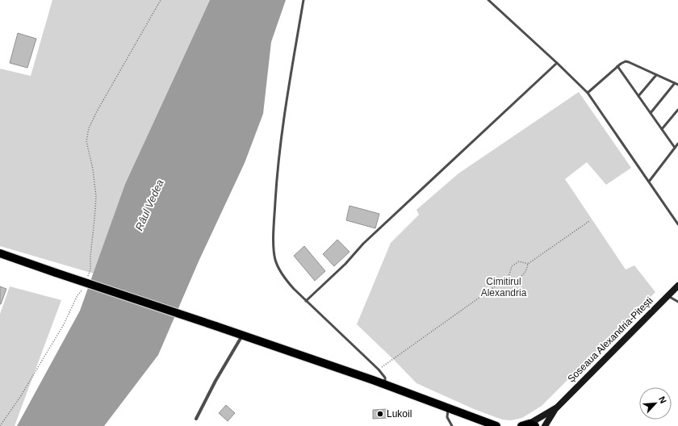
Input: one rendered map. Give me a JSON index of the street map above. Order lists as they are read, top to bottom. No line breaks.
{"streets":{"main road":["Șoseaua Alexandria-Pitești"]},"water":["Râul Vedea"],"parks":["Cimitirul Alexandria"],"places":["Lukoil"],"north":"top right"}
